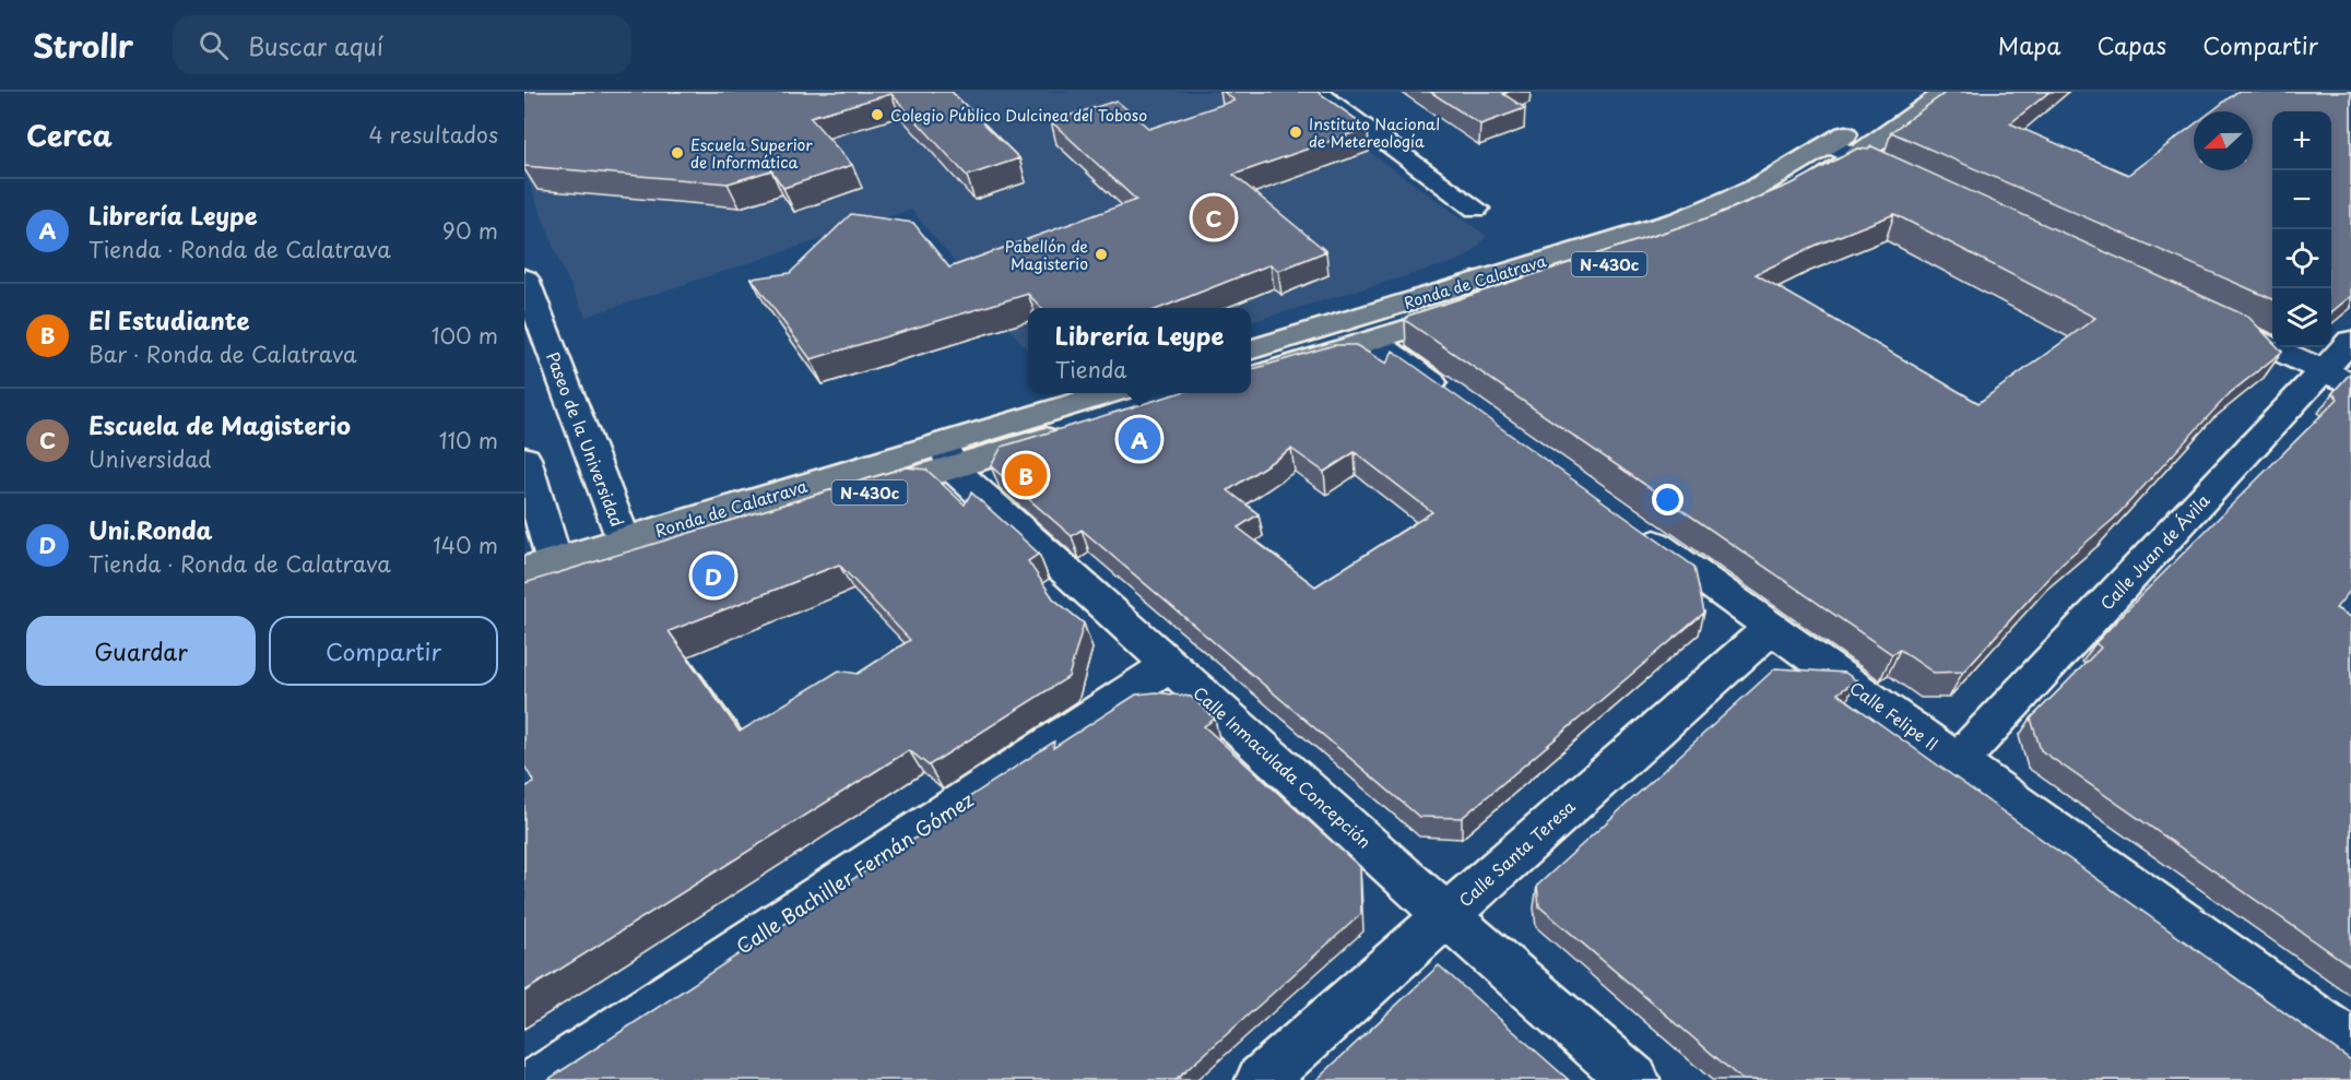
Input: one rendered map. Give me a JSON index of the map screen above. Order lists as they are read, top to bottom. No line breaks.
{"streets":{"highway":["N-430c","Ronda de Calatrava"],"street":["Paseo de la Universidad","Calle Juan de Ávila","Calle Felipe II","Calle Inmaculada Concepción","Calle Santa Teresa","Calle Bachiller Fernán Gómez"]},"crossings":[["Ronda de Calatrava","Paseo de la Universidad"],["Ronda de Calatrava","Calle Inmaculada Concepción"],["Calle Juan de Ávila","Calle Felipe II"],["Calle Felipe II","Calle Santa Teresa"],["Calle Inmaculada Concepción","Calle Santa Teresa"],["Calle Inmaculada Concepción","Calle Bachiller Fernán Gómez"]],"places":["Colegio Público Dulcinea del Toboso","Instituto Nacional de Metereología","Escuela Superior de Informática","Pabellón de Magisterio"],"north":"left","page":{"header":"Strollr","search":"Buscar aquí","nav":["Mapa","Capas","Compartir"],"heading":["Cerca","4 resultados"],"map_buttons":["+","−"],"list":[{"mark":"A","name":"Librería Leype","note":"Tienda · Ronda de Calatrava","value":"90 m"},{"mark":"B","name":"El Estudiante","note":"Bar · Ronda de Calatrava","value":"100 m"},{"mark":"C","name":"Escuela de Magisterio","note":"Universidad","value":"110 m"},{"mark":"D","name":"Uni.Ronda","note":"Tienda · Ronda de Calatrava","value":"140 m"}],"pins":["C","A","B","D"],"popup":["Librería Leype","Tienda"],"buttons":["Guardar","Compartir"]}}
